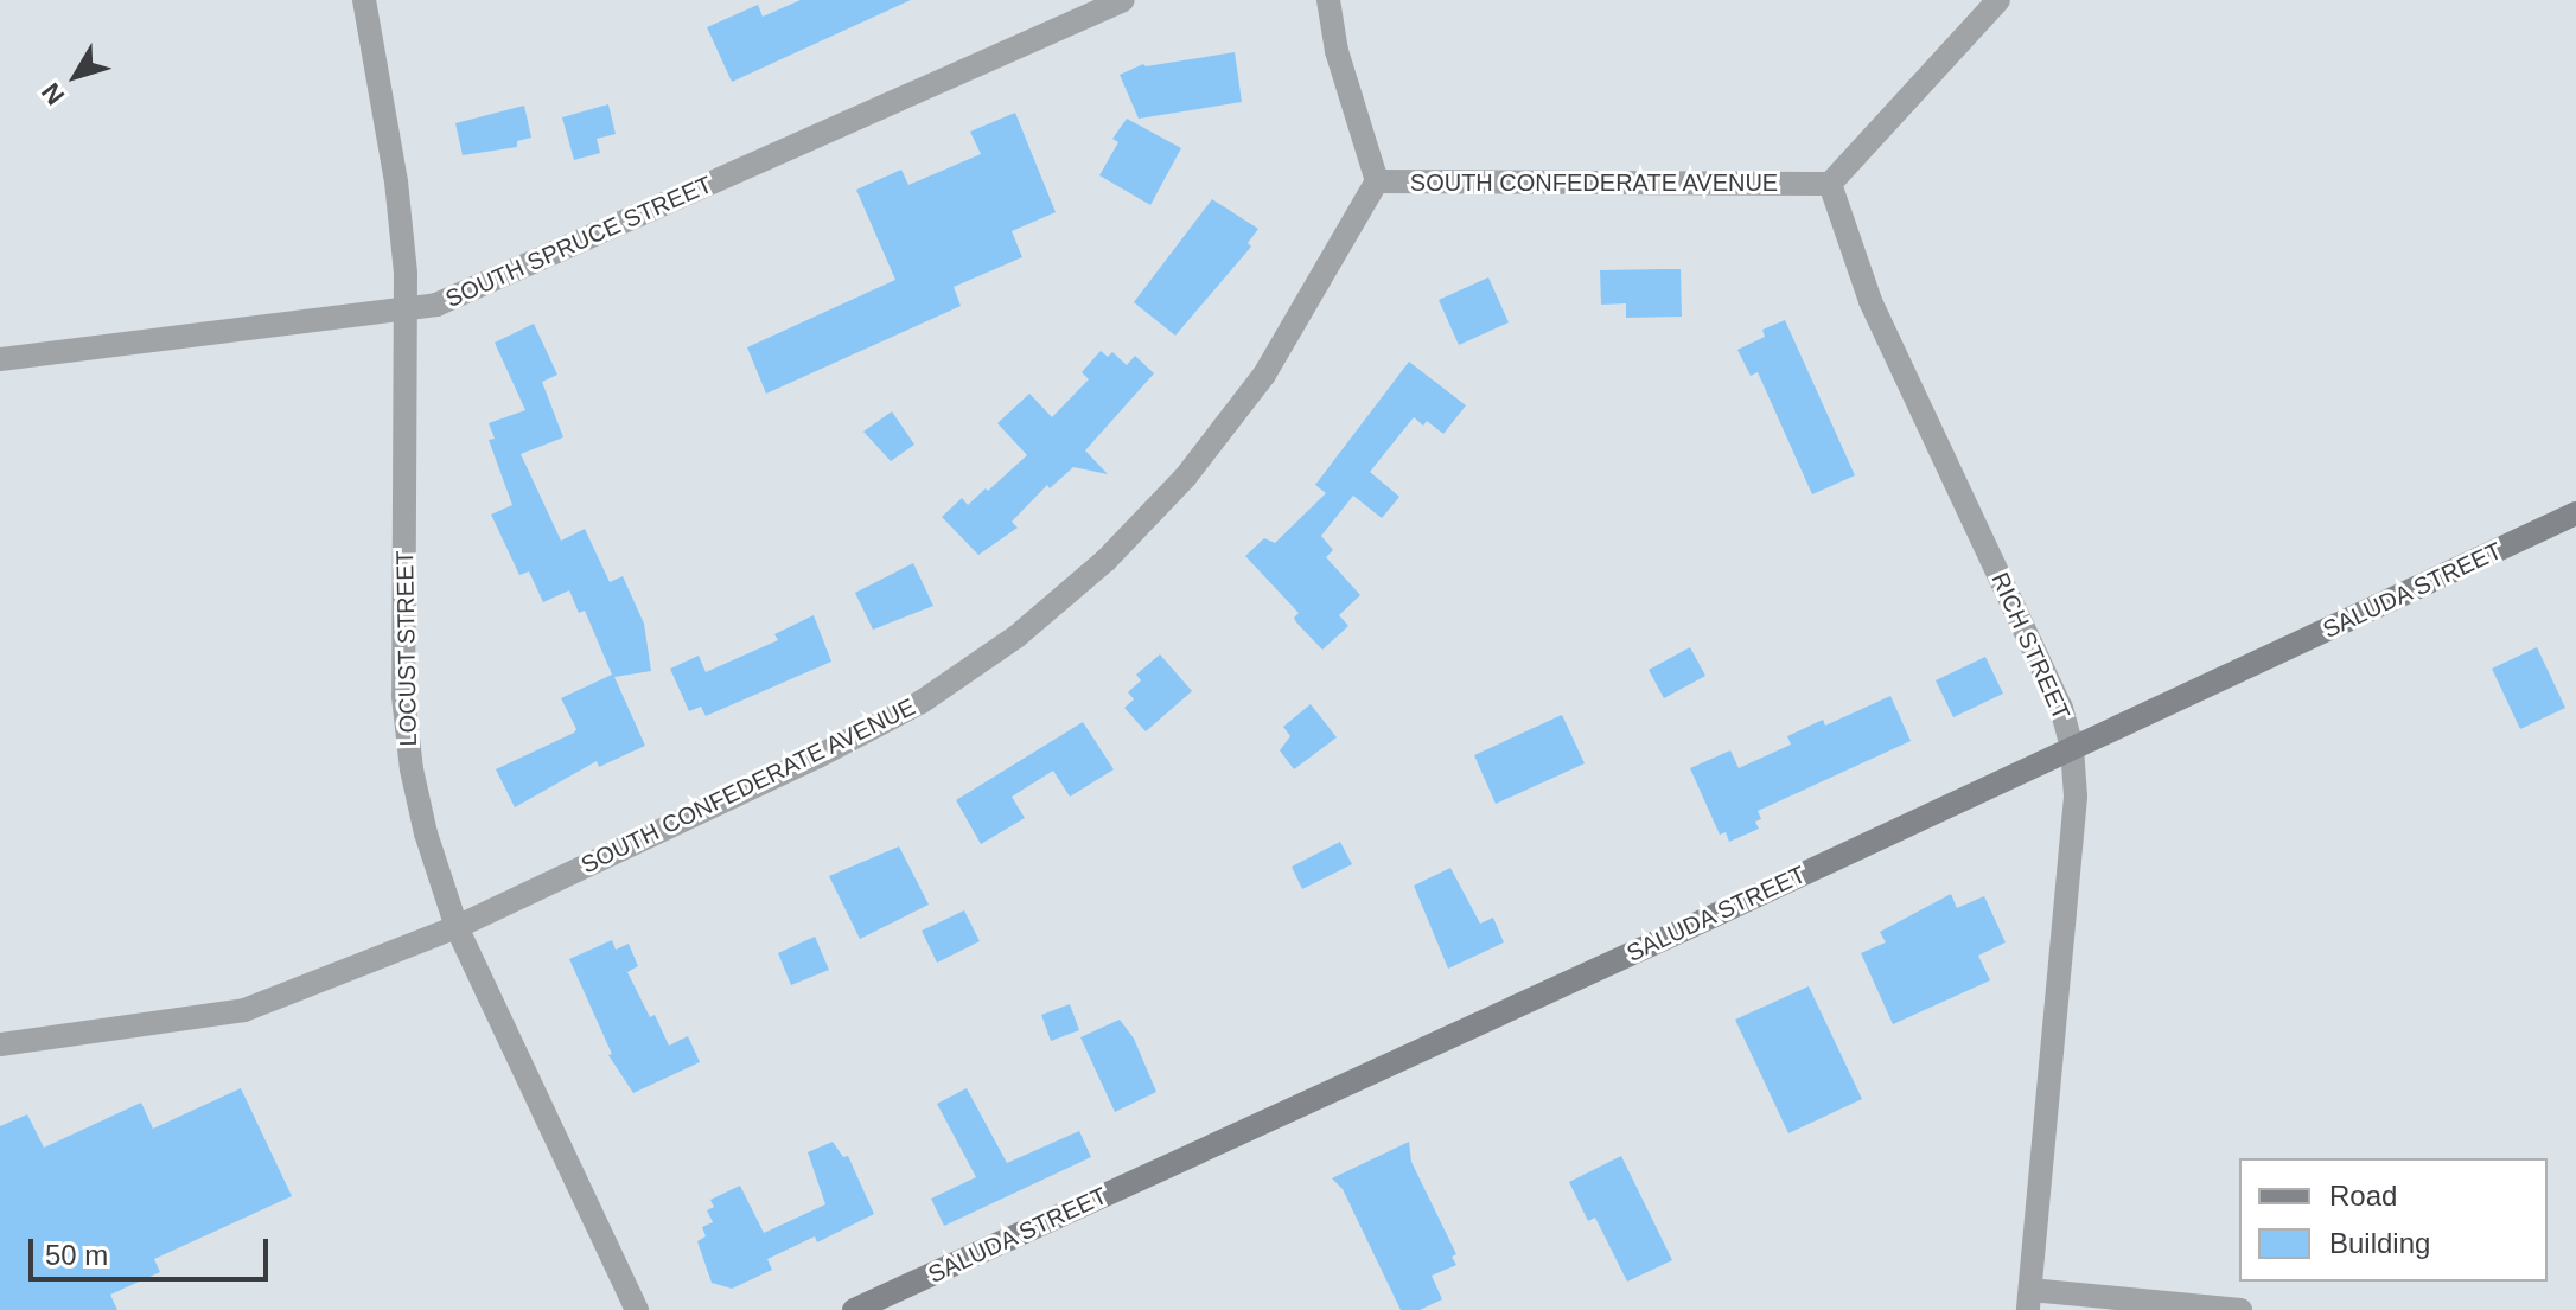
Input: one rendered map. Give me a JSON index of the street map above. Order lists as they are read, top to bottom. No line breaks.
{"streets":{"main road":["SALUDA STREET"],"street":["SOUTH CONFEDERATE AVENUE","SOUTH SPRUCE STREET","RICH STREET","LOCUST STREET"]},"crossings":[["SOUTH CONFEDERATE AVENUE","RICH STREET"],["SOUTH CONFEDERATE AVENUE","LOCUST STREET"],["SOUTH SPRUCE STREET","LOCUST STREET"],["SALUDA STREET","RICH STREET"]],"legend":["Road","Building"],"scale_bar":"50 m","north":"bottom left"}
